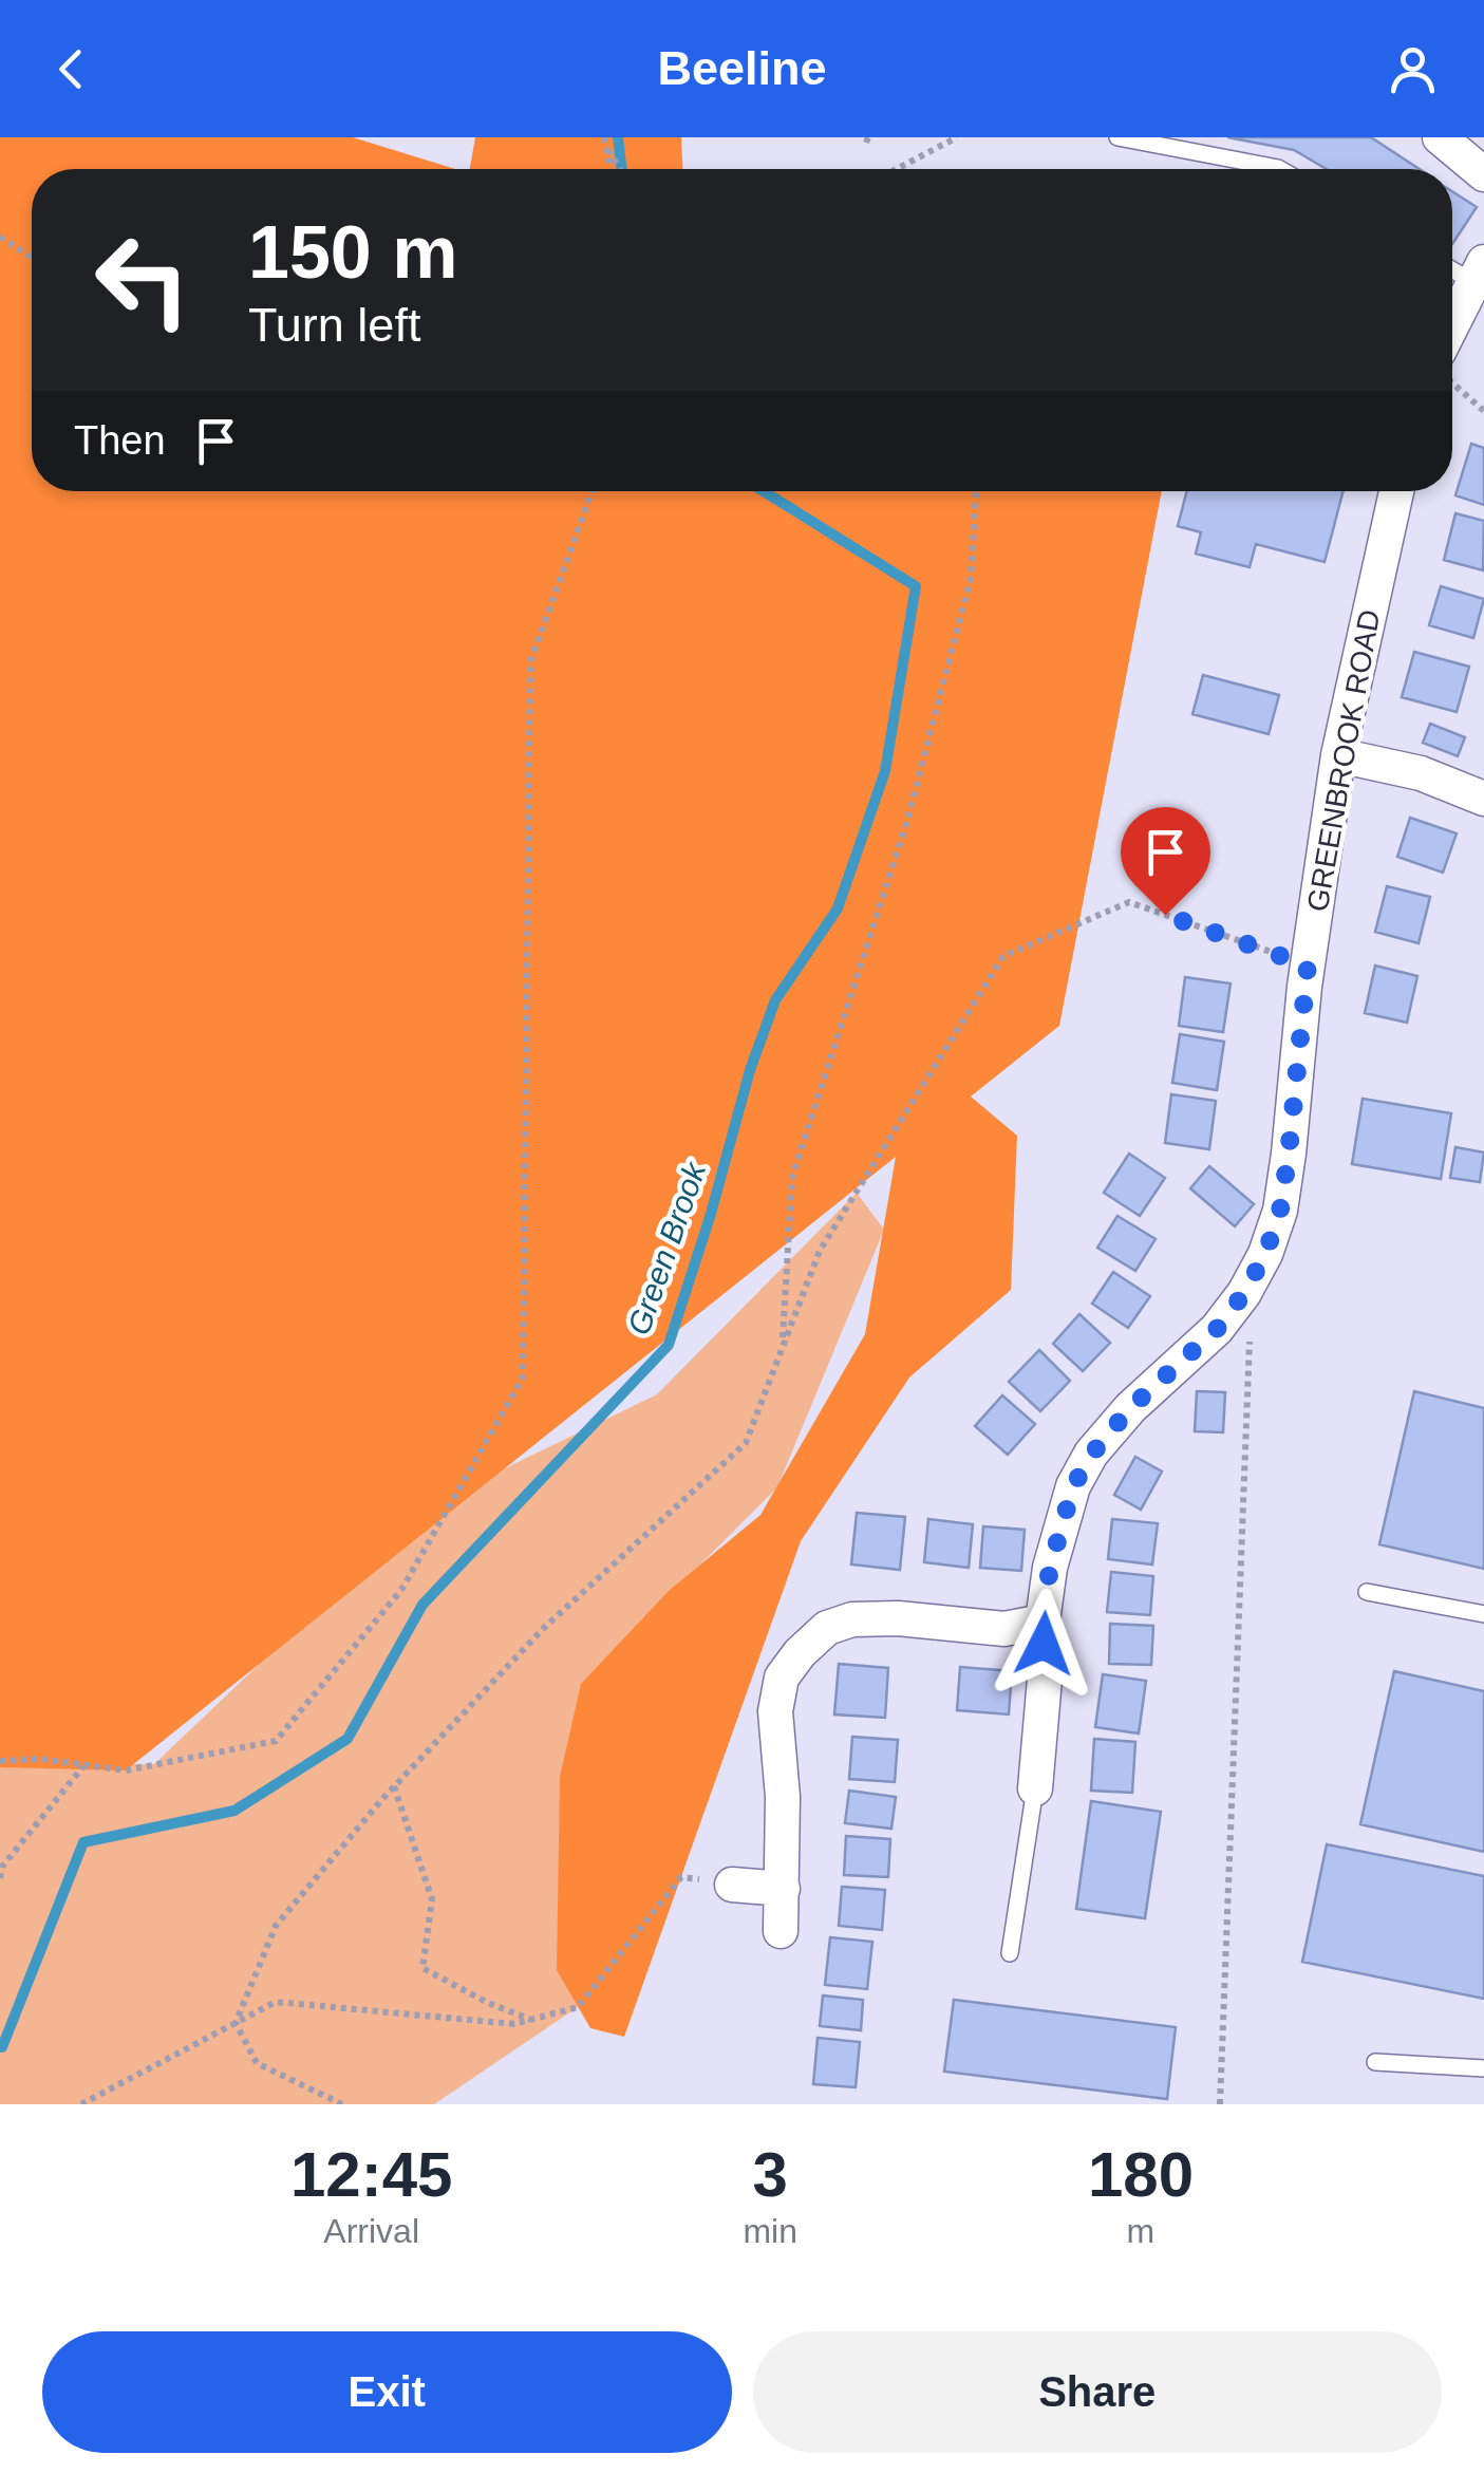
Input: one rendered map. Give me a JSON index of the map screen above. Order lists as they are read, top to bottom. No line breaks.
{"streets":{"street":["GREENBROOK ROAD"]},"water":["Green Brook"],"page":{"header":"Beeline","turn":["150 m","Turn left"],"then":"Then","eta":["12:45","Arrival","3","min","180","m"],"buttons":["Exit","Share"]}}
